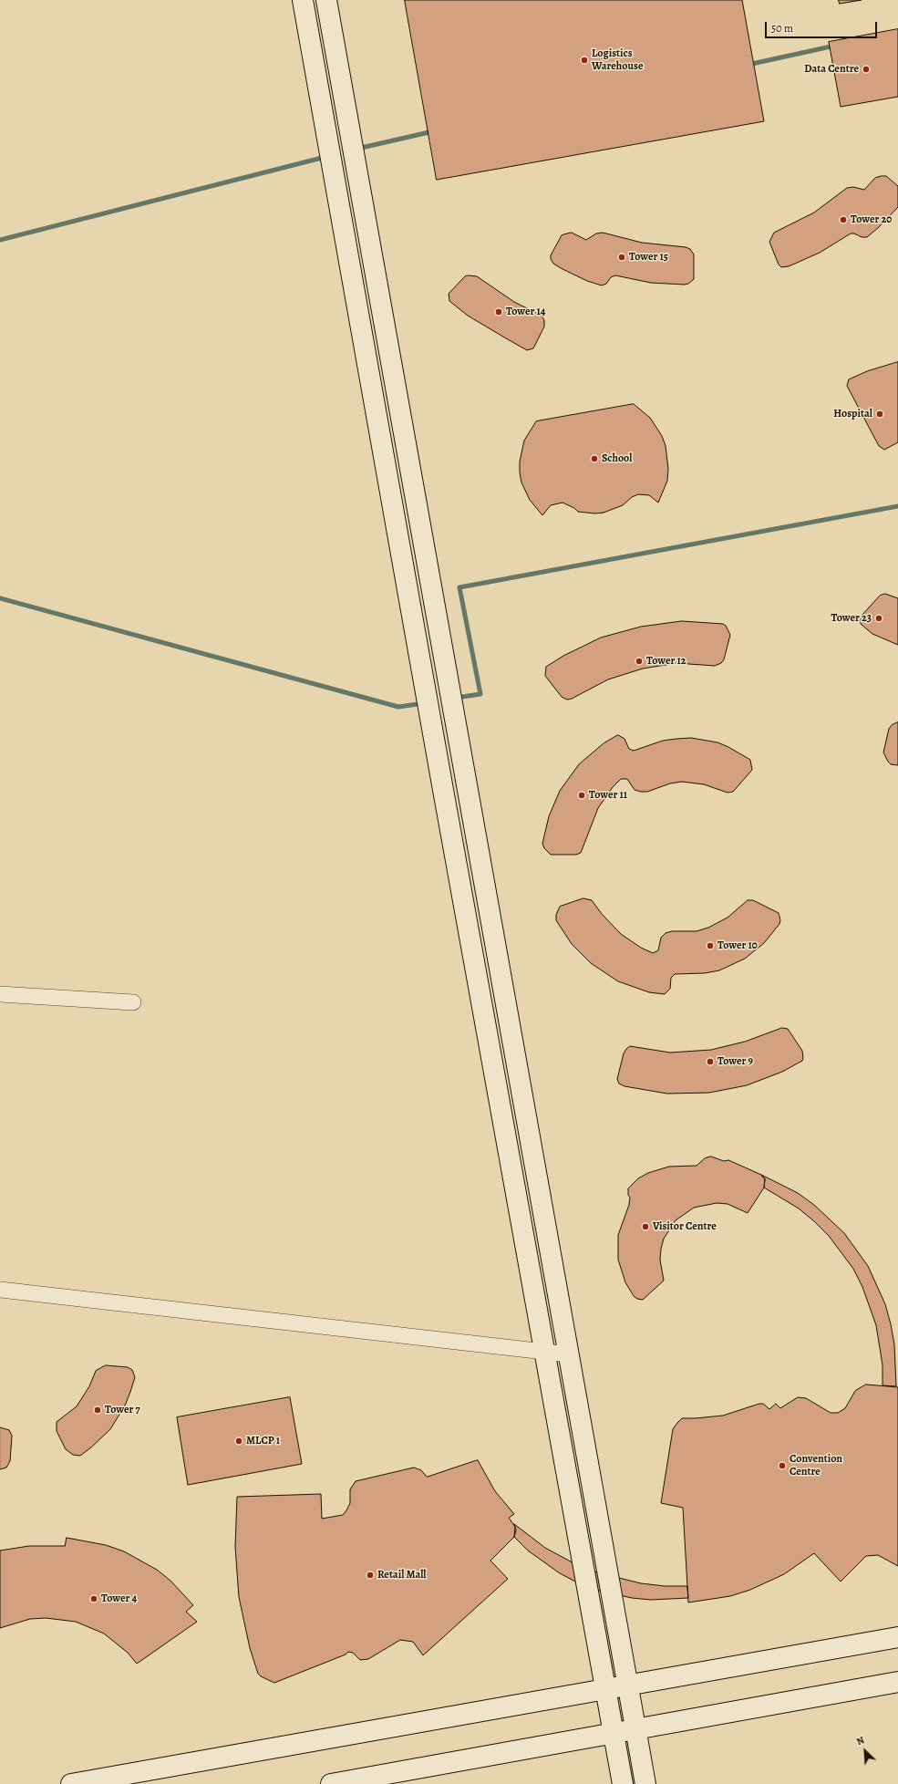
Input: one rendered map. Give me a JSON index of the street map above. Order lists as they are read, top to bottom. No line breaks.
{"places":["Logistics Warehouse","Data Centre","Tower 20","Tower 15","Tower 14","Hospital","School","Tower 23","Tower 12","Tower 11","Tower 10","Tower 9","Visitor Centre","Tower 7","MLCP 1","Convention Centre","Retail Mall","Tower 4"],"scale_bar":"50 m","north":"top left"}
